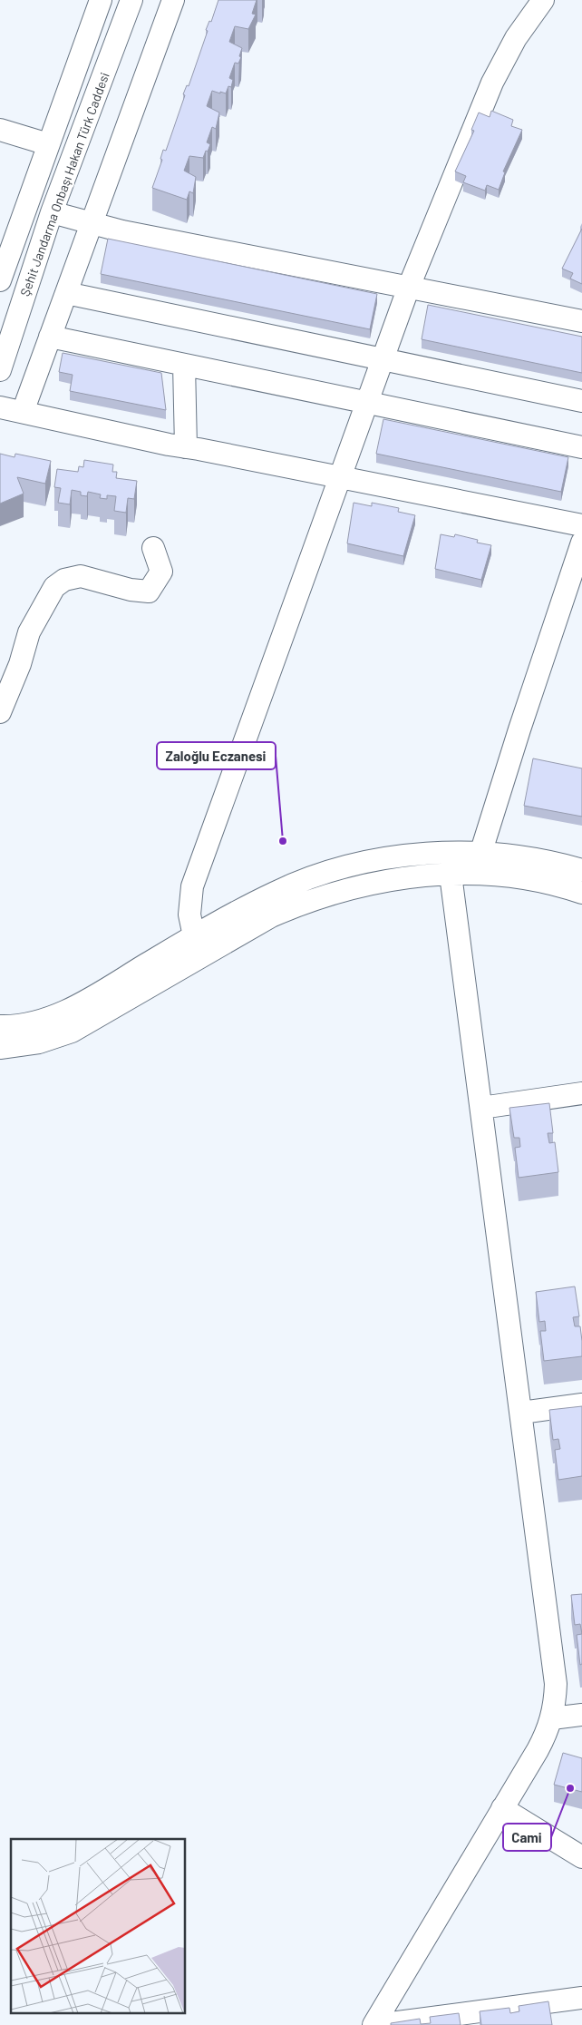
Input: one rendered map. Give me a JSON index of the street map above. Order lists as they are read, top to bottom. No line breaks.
{"streets":{"street":["Şehit Jandarma Onbaşı Hakan Türk Caddesi"]},"places":["Zaloğlu Eczanesi","Cami"]}
